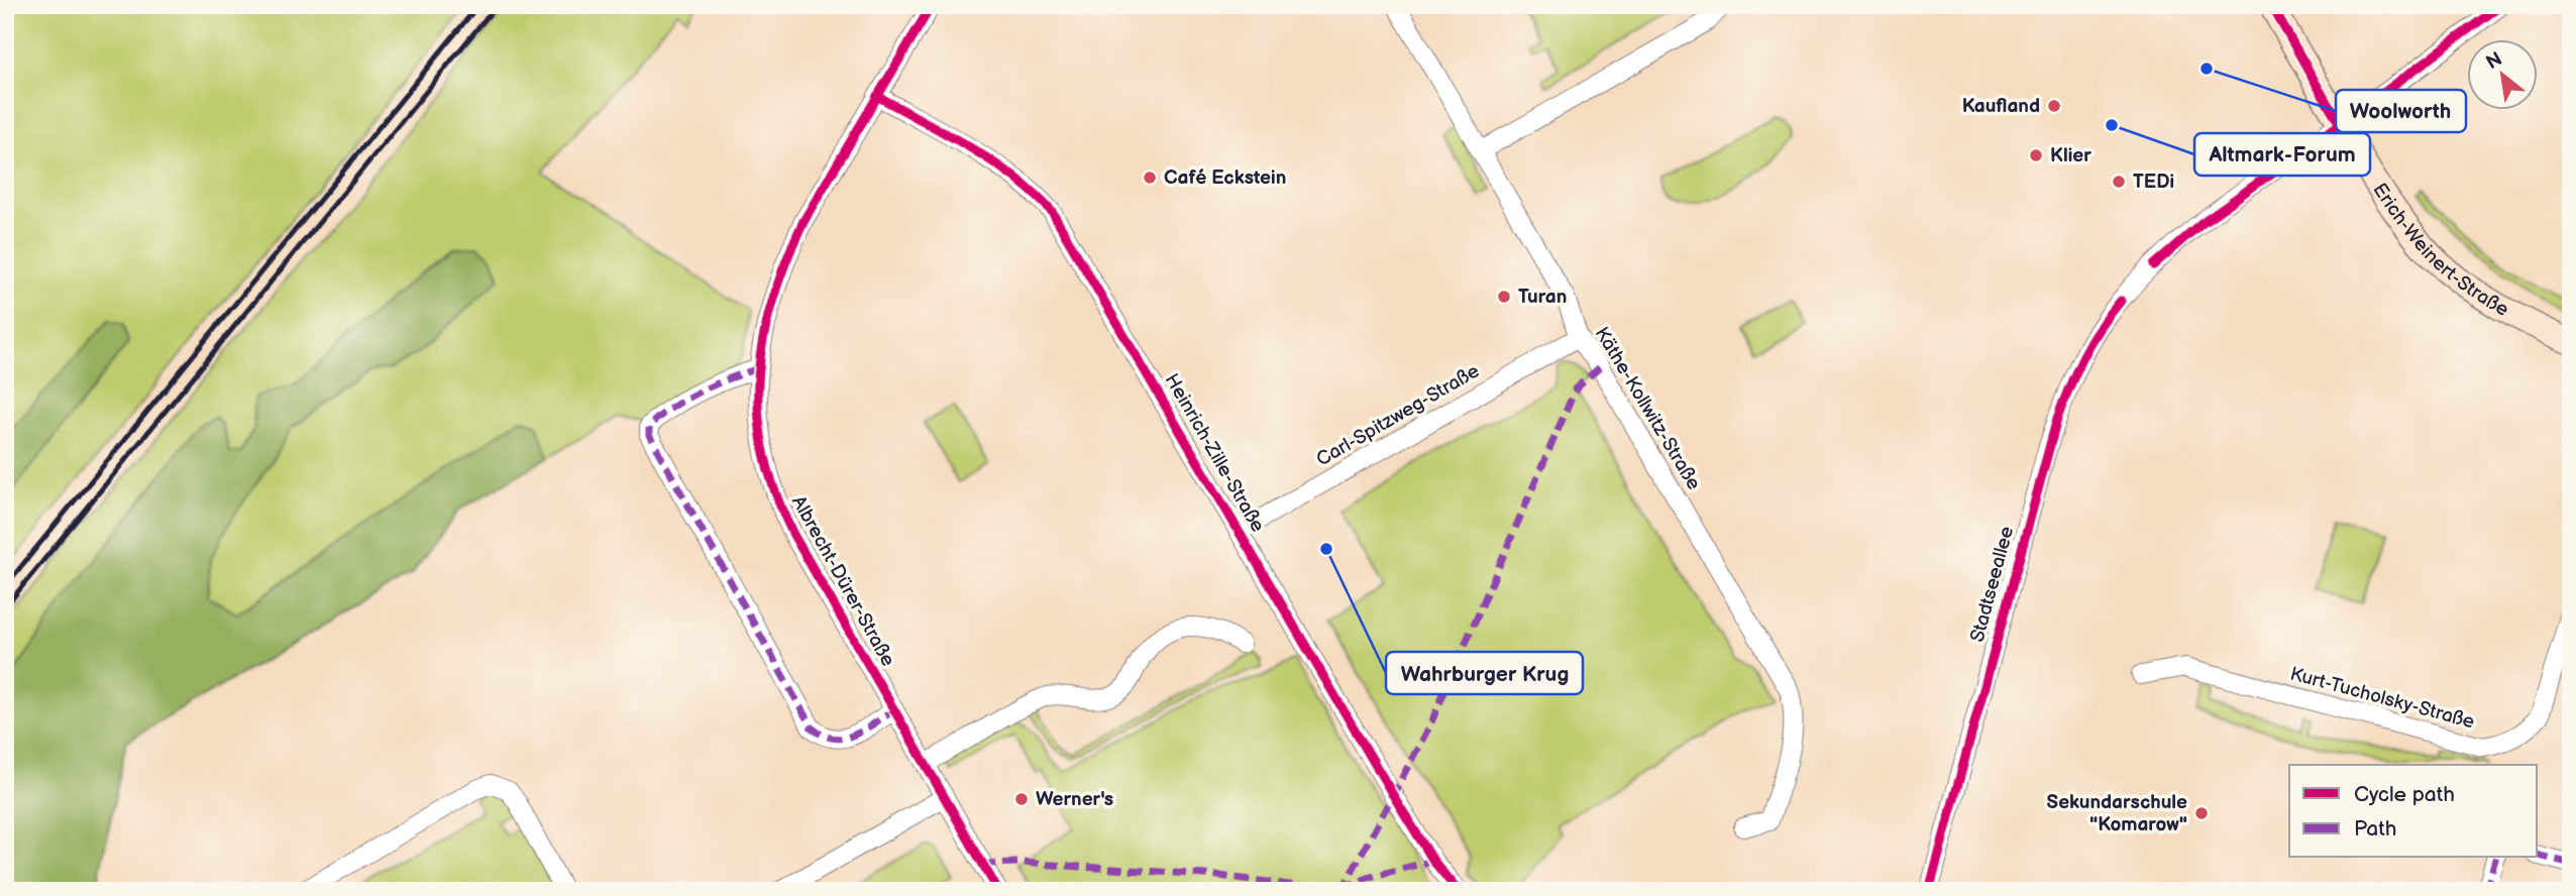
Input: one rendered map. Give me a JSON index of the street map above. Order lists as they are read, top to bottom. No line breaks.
{"streets":{"street":["Erich-Weinert-Straße","Käthe-Kollwitz-Straße","Carl-Spitzweg-Straße","Heinrich-Zille-Straße","Albrecht-Dürer-Straße","Stadtseeallee","Kurt-Tucholsky-Straße"]},"crossings":[["Erich-Weinert-Straße","Stadtseeallee"],["Käthe-Kollwitz-Straße","Carl-Spitzweg-Straße"],["Carl-Spitzweg-Straße","Heinrich-Zille-Straße"],["Heinrich-Zille-Straße","Albrecht-Dürer-Straße"]],"places":["Woolworth","Kaufland","Altmark-Forum","Klier","Café Eckstein","TEDi","Turan","Wahrburger Krug","Werner's","Sekundarschule \"Komarow\""],"legend":["Cycle path","Path"],"north":"top left"}
